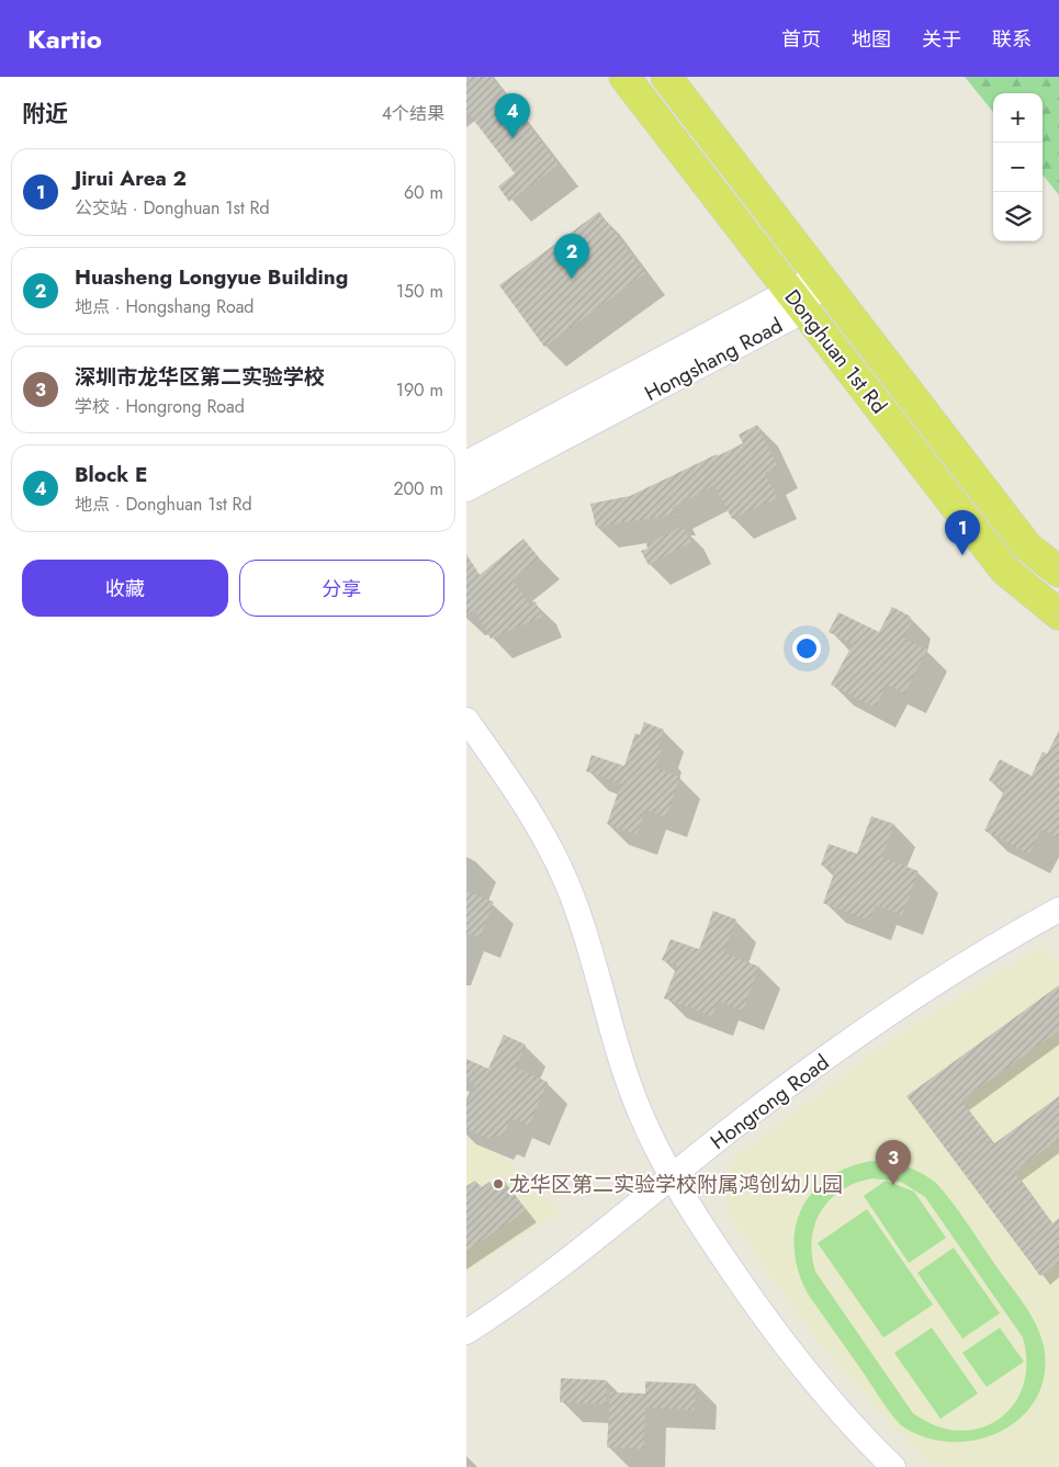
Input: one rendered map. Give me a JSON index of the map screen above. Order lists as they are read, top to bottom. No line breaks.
{"streets":{"main road":["Donghuan 1st Rd"],"street":["Hongshang Road","Hongrong Road"]},"crossings":[["Donghuan 1st Rd","Hongshang Road"]],"places":["龙华区第二实验学校附属鸿创幼儿园"],"page":{"header":"Kartio","nav":["首页","地图","关于","联系"],"heading":["附近","4个结果"],"map_buttons":["+","−"],"pins":["4","2","1","3"],"list":[{"mark":"1","name":"Jirui Area 2","note":"公交站 · Donghuan 1st Rd","value":"60 m"},{"mark":"2","name":"Huasheng Longyue Building","note":"地点 · Hongshang Road","value":"150 m"},{"mark":"3","name":"深圳市龙华区第二实验学校","note":"学校 · Hongrong Road","value":"190 m"},{"mark":"4","name":"Block E","note":"地点 · Donghuan 1st Rd","value":"200 m"}],"buttons":["收藏","分享"]}}
